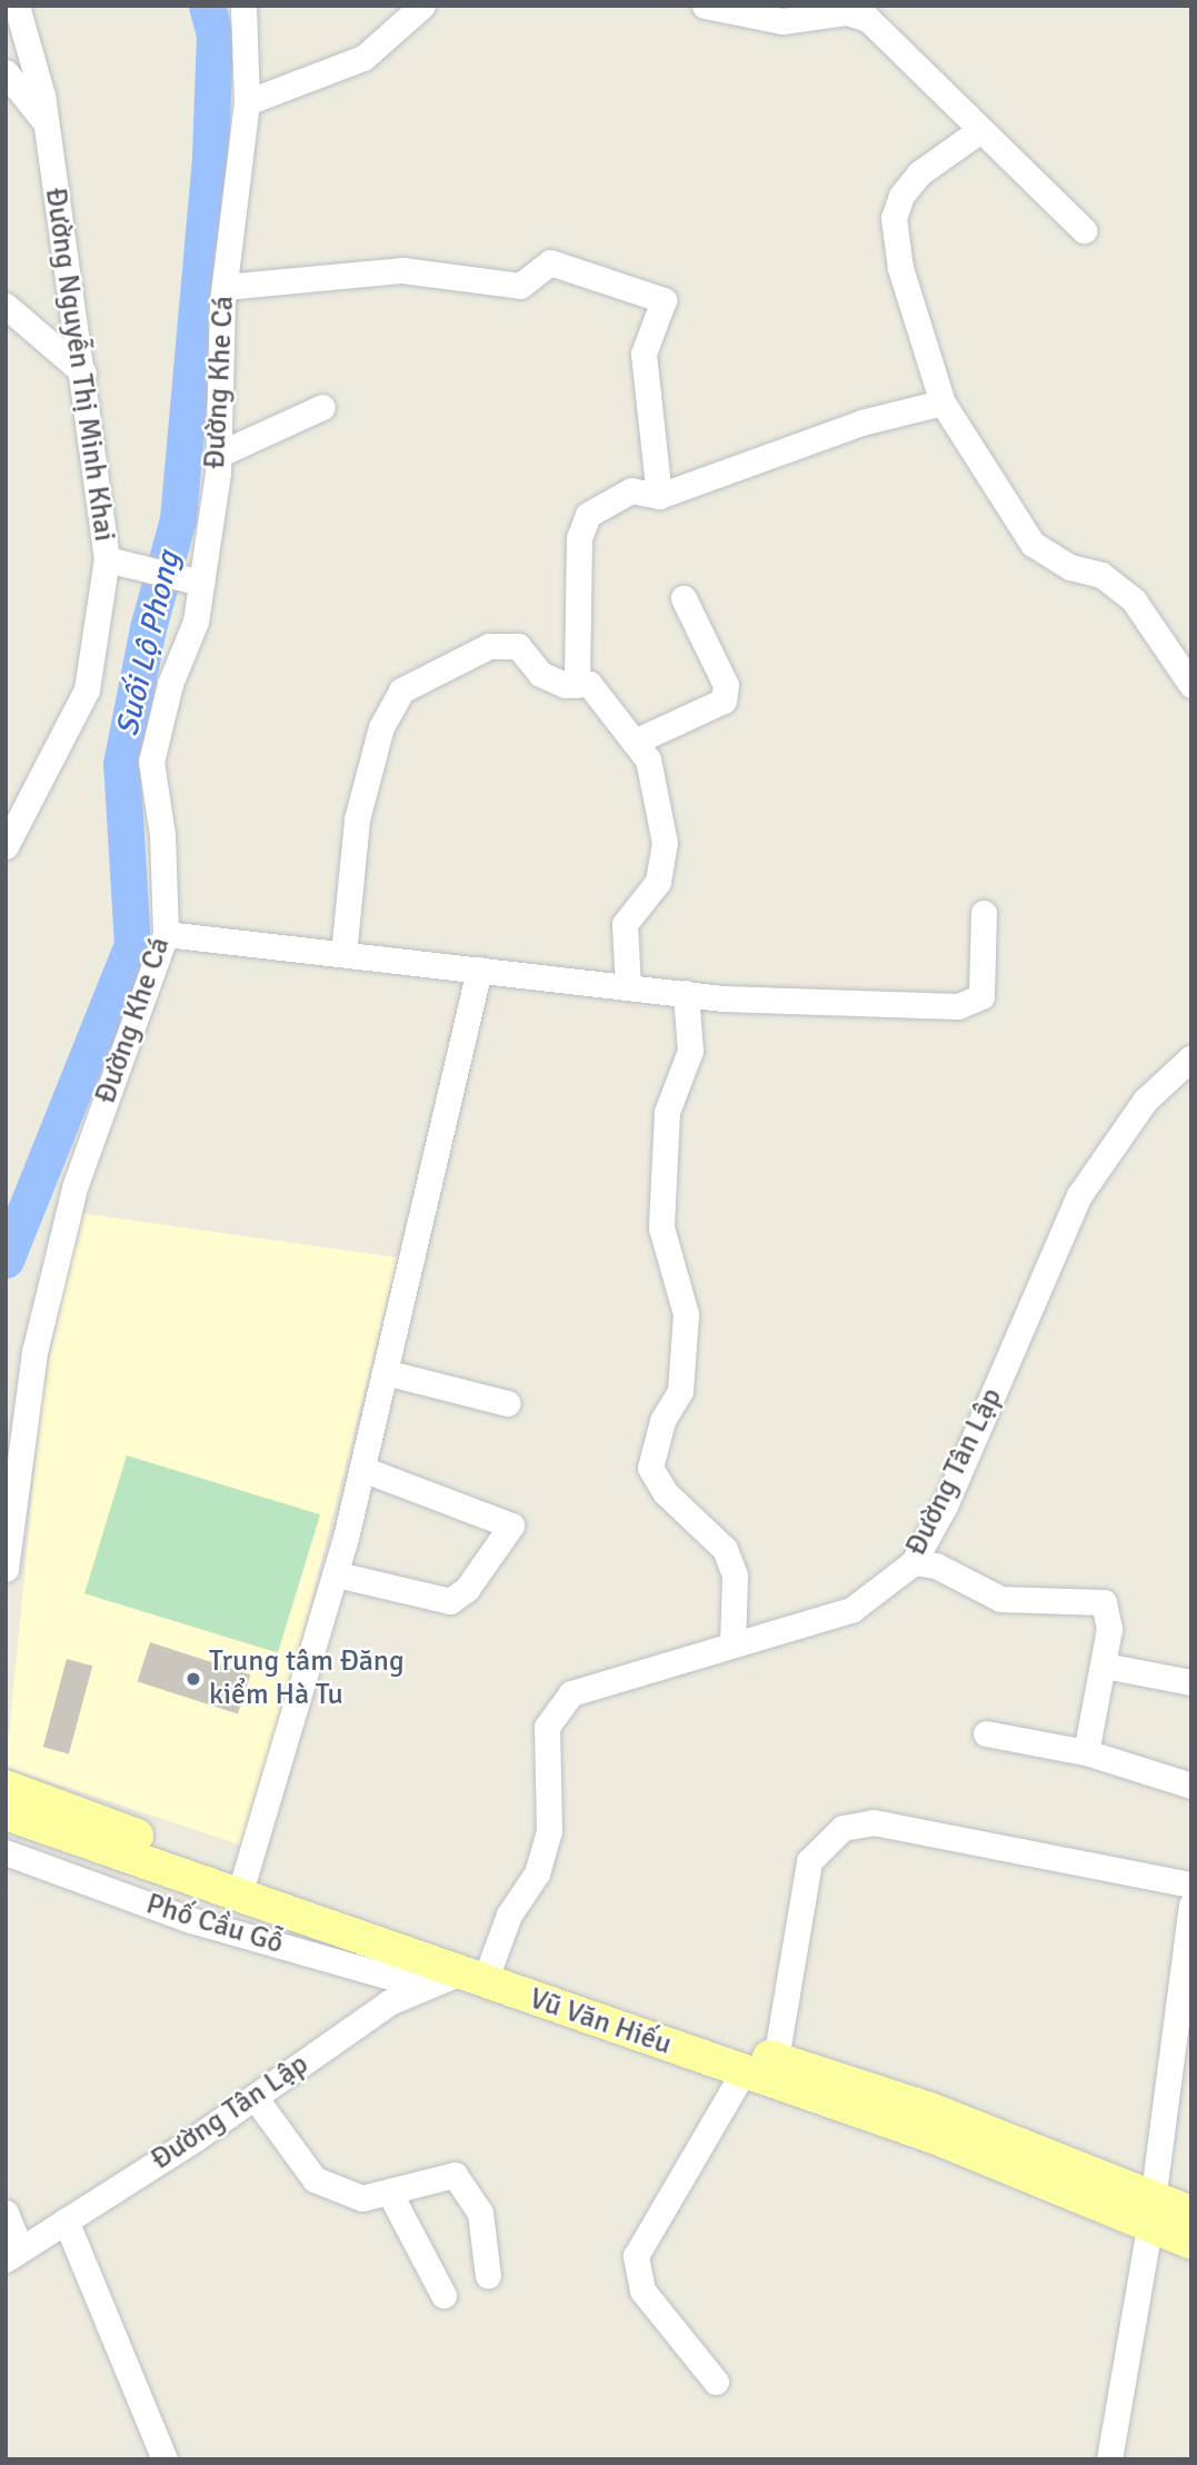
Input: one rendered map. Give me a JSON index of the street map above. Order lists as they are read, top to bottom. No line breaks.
{"streets":{"main road":["Vũ Văn Hiếu"],"street":["Đường Nguyễn Thị Minh Khai","Đường Khe Cá","Đường Tân Lập","Phố Cầu Gỗ"]},"crossings":[["Đường Tân Lập","Phố Cầu Gỗ"],["Đường Tân Lập","Vũ Văn Hiếu"]],"water":["Suối Lộ Phong"],"places":["Trung tâm Đăng kiểm Hà Tu"]}
